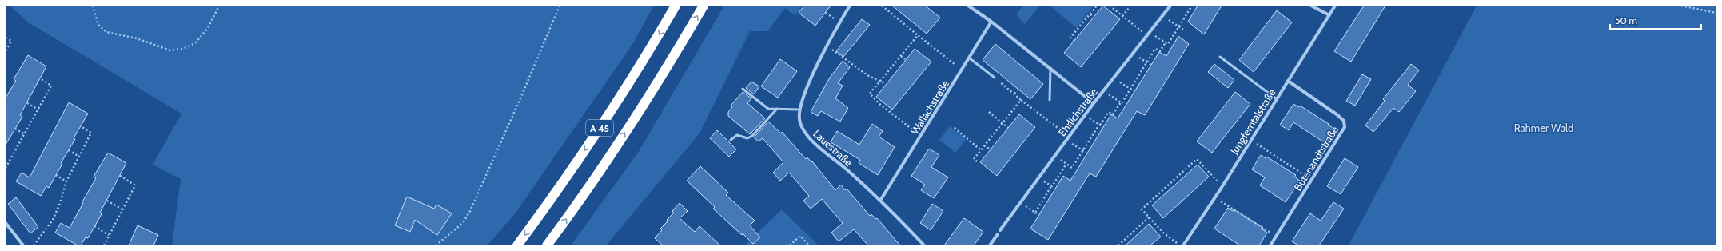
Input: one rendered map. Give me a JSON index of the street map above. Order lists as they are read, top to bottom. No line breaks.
{"streets":{"highway":["A 45"],"street":["Wallachstraße","Ehrlichstraße","Jungferntalstraße","Lauestraße","Butenandtstraße"]},"crossings":[["Wallachstraße","Lauestraße"],["Jungferntalstraße","Butenandtstraße"]],"parks":["Rahmer Wald"],"scale_bar":"50 m"}
